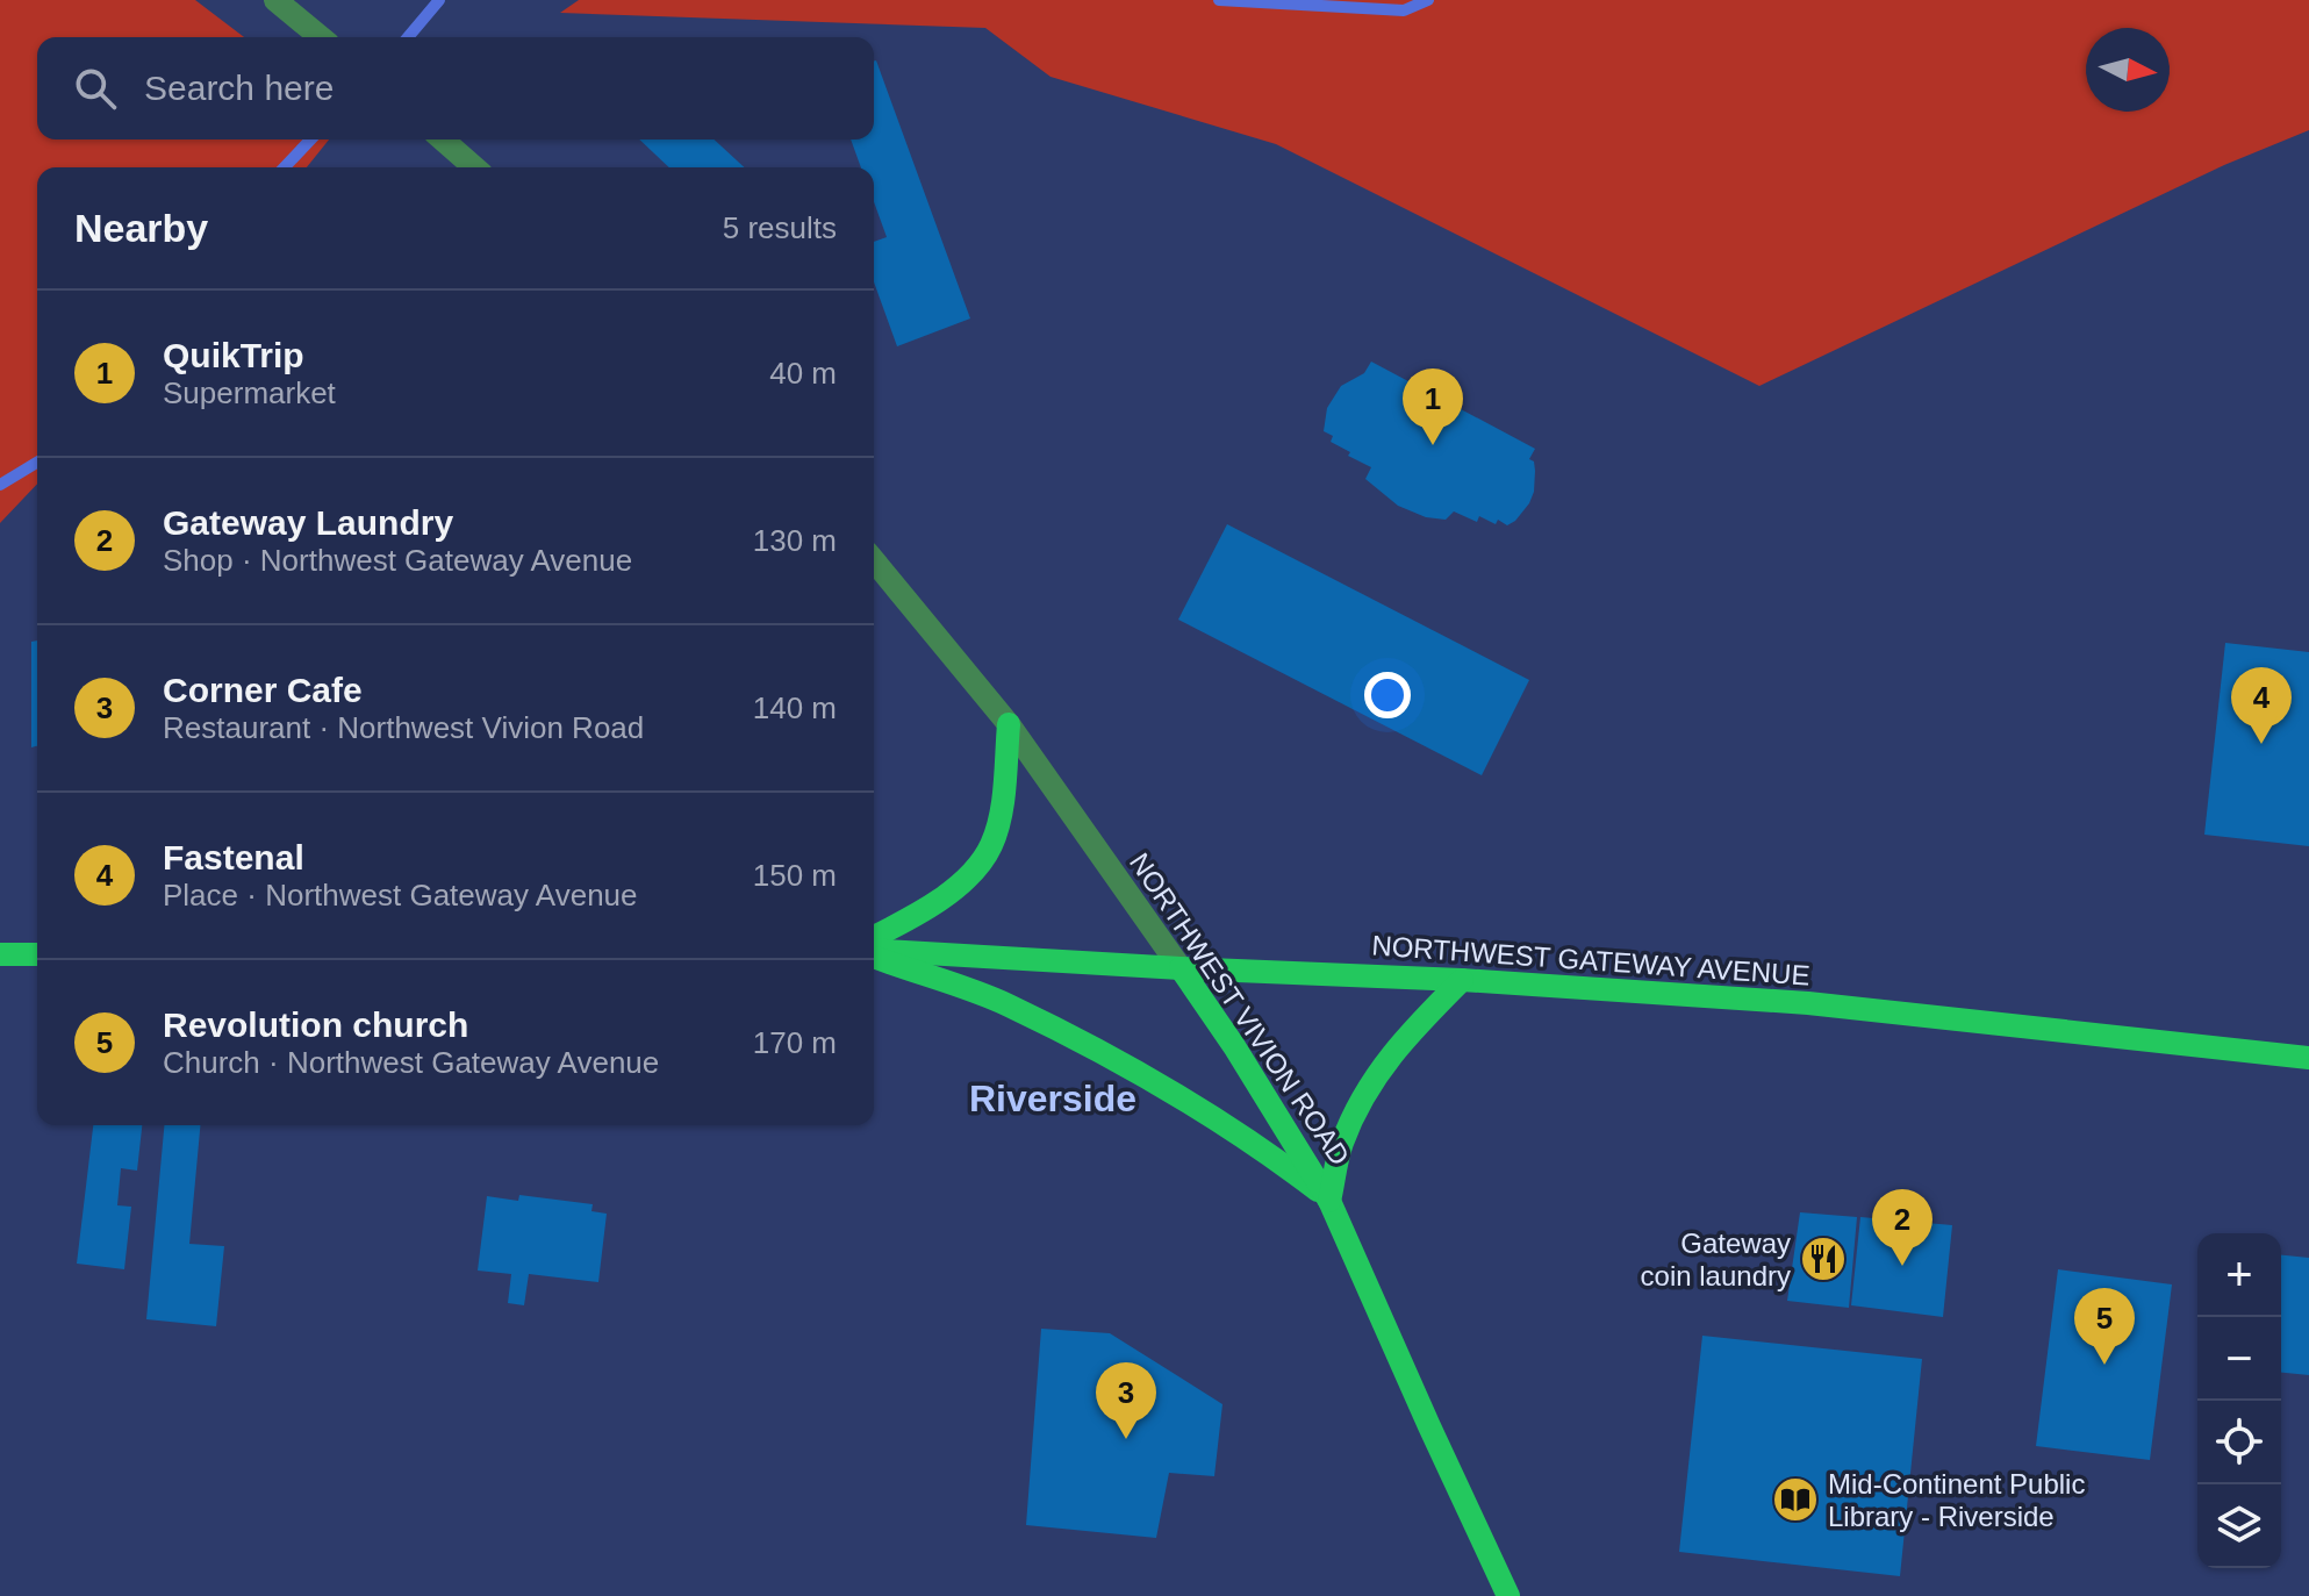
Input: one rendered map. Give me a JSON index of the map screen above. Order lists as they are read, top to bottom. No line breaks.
{"streets":{"main road":["NORTHWEST GATEWAY AVENUE","NORTHWEST VIVION ROAD"]},"crossings":[["NORTHWEST GATEWAY AVENUE","NORTHWEST VIVION ROAD"]],"districts":["Riverside"],"places":{"restaurant":["Gateway coin laundry"],"library":["Mid-Continent Public Library - Riverside"]},"north":"right","page":{"search":"Search here","heading":["Nearby","5 results"],"list":[{"mark":"1","name":"QuikTrip","note":"Supermarket","value":"40 m"},{"mark":"2","name":"Gateway Laundry","note":"Shop · Northwest Gateway Avenue","value":"130 m"},{"mark":"3","name":"Corner Cafe","note":"Restaurant · Northwest Vivion Road","value":"140 m"},{"mark":"4","name":"Fastenal","note":"Place · Northwest Gateway Avenue","value":"150 m"},{"mark":"5","name":"Revolution church","note":"Church · Northwest Gateway Avenue","value":"170 m"}],"pins":["1","4","2","5","3"],"map_buttons":["+","−"]}}
